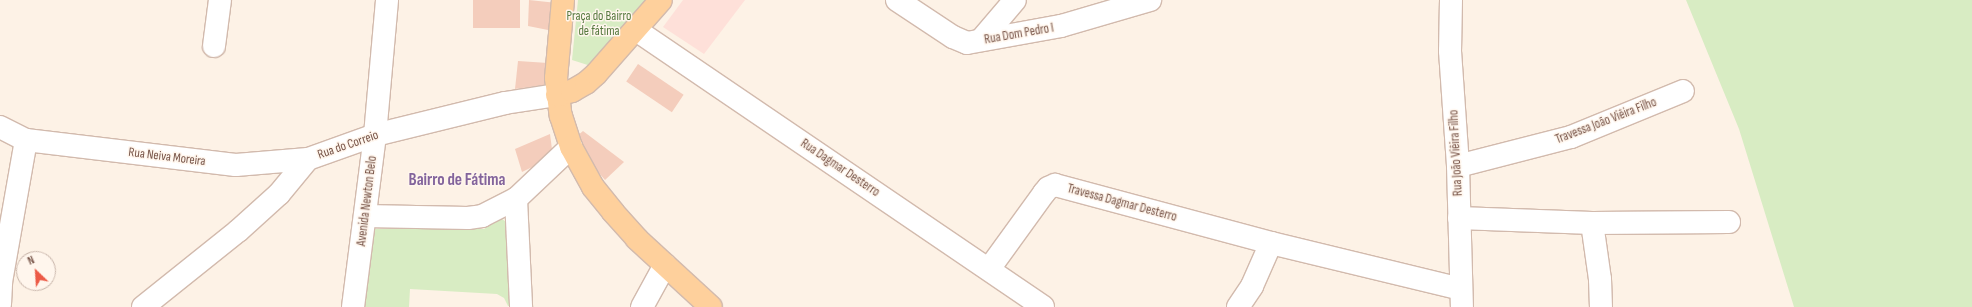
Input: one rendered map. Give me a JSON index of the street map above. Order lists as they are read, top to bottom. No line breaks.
{"streets":{"street":["Rua Dom Pedro I","Travessa João Viêira Filho","Rua do Correio","Rua João Viêira Filho","Rua Neiva Moreira","Rua Dagmar Desterro","Avenida Newton Belo","Travessa Dagmar Desterro"]},"crossings":[["Travessa João Viêira Filho","Rua João Viêira Filho"],["Rua do Correio","Rua Neiva Moreira"],["Rua do Correio","Avenida Newton Belo"],["Rua João Viêira Filho","Travessa Dagmar Desterro"],["Rua Dagmar Desterro","Travessa Dagmar Desterro"]],"districts":["Bairro de Fátima"],"parks":["Praça do Bairro de fátima"],"north":"top left"}
